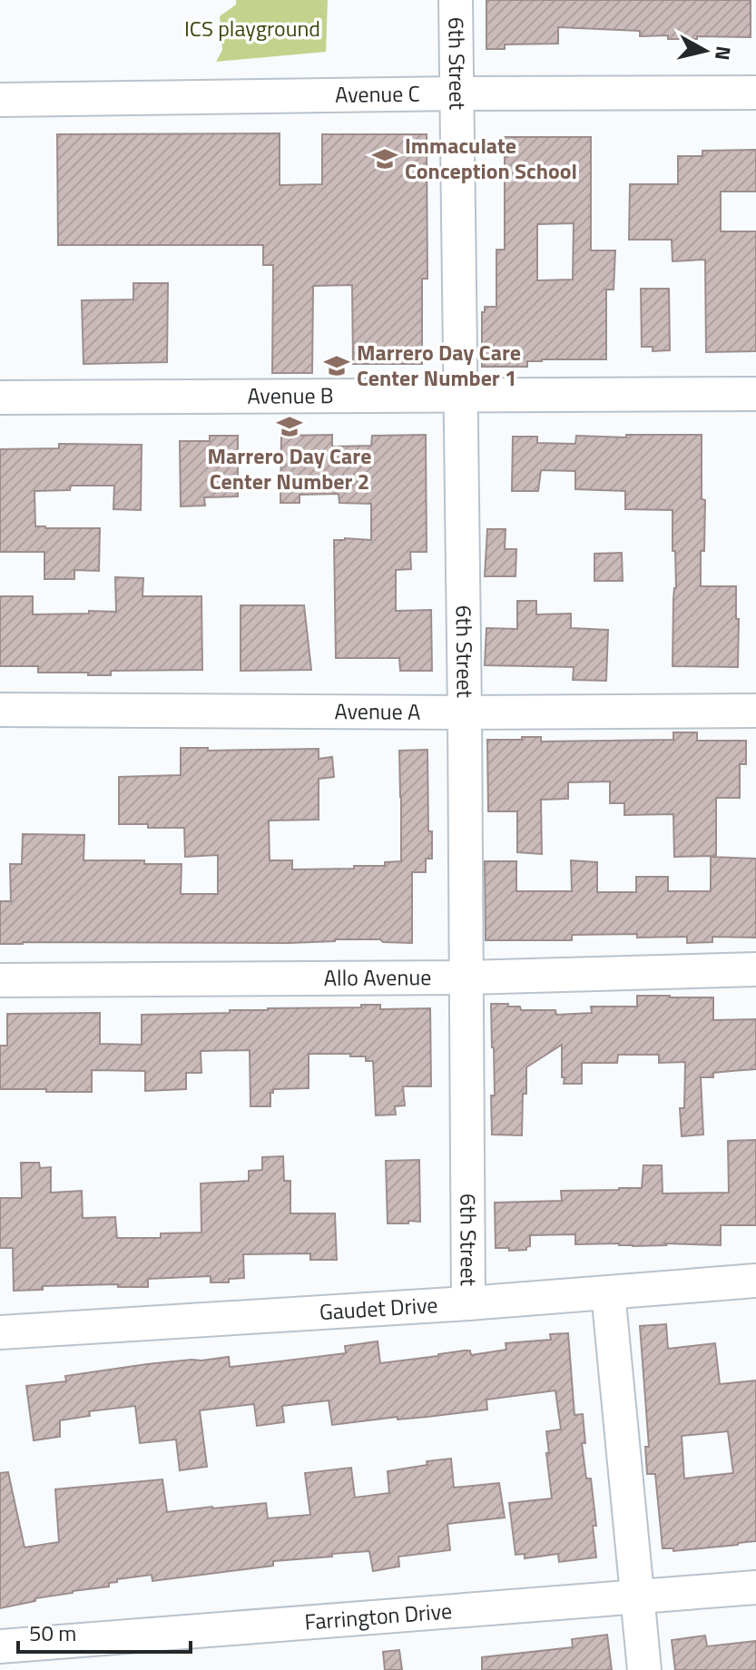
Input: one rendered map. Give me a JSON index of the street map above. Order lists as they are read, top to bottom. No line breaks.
{"streets":{"street":["6th Street","Avenue C","Avenue B","Avenue A","Allo Avenue","Gaudet Drive","Farrington Drive"]},"crossings":[["6th Street","Avenue C"],["6th Street","Avenue B"],["6th Street","Avenue A"],["6th Street","Allo Avenue"],["6th Street","Gaudet Drive"]],"parks":["ICS playground"],"places":{"school or university":["Immaculate Conception School","Marrero Day Care Center Number 1","Marrero Day Care Center Number 2"]},"scale_bar":"50 m","north":"right"}
